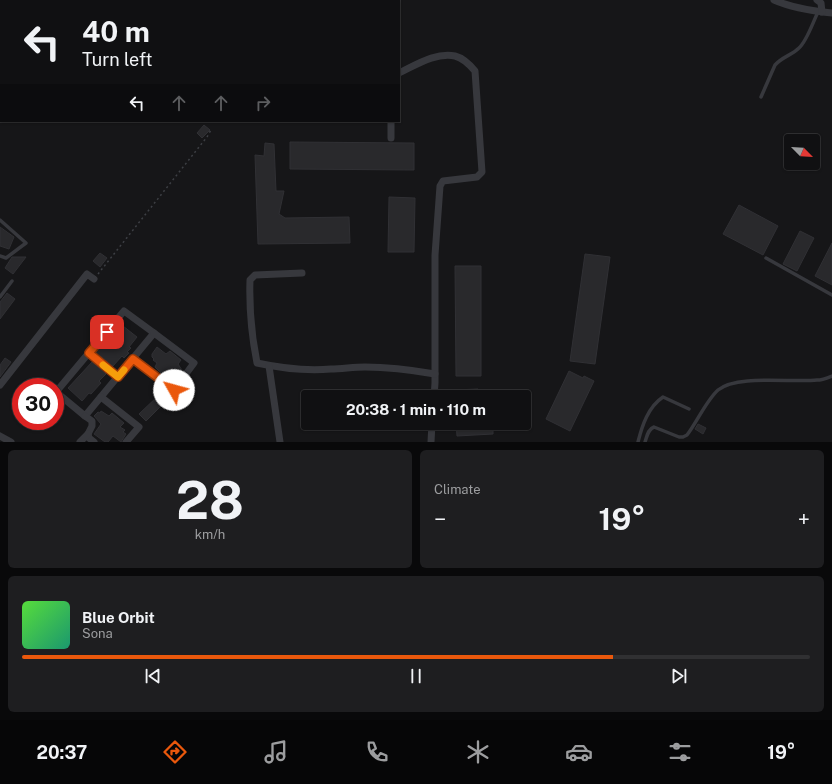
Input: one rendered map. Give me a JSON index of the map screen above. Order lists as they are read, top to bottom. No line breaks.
{"north":"bottom right","page":{"turn":["40 m","Turn left"],"limit":"30","trip":"20:38 · 1 min · 110 m","tile":[["28","km/h"],"Climate"],"heat":["−","19°","+"],"song":["Blue Orbit","Sona"],"tabs":["20:37","19°"]}}
